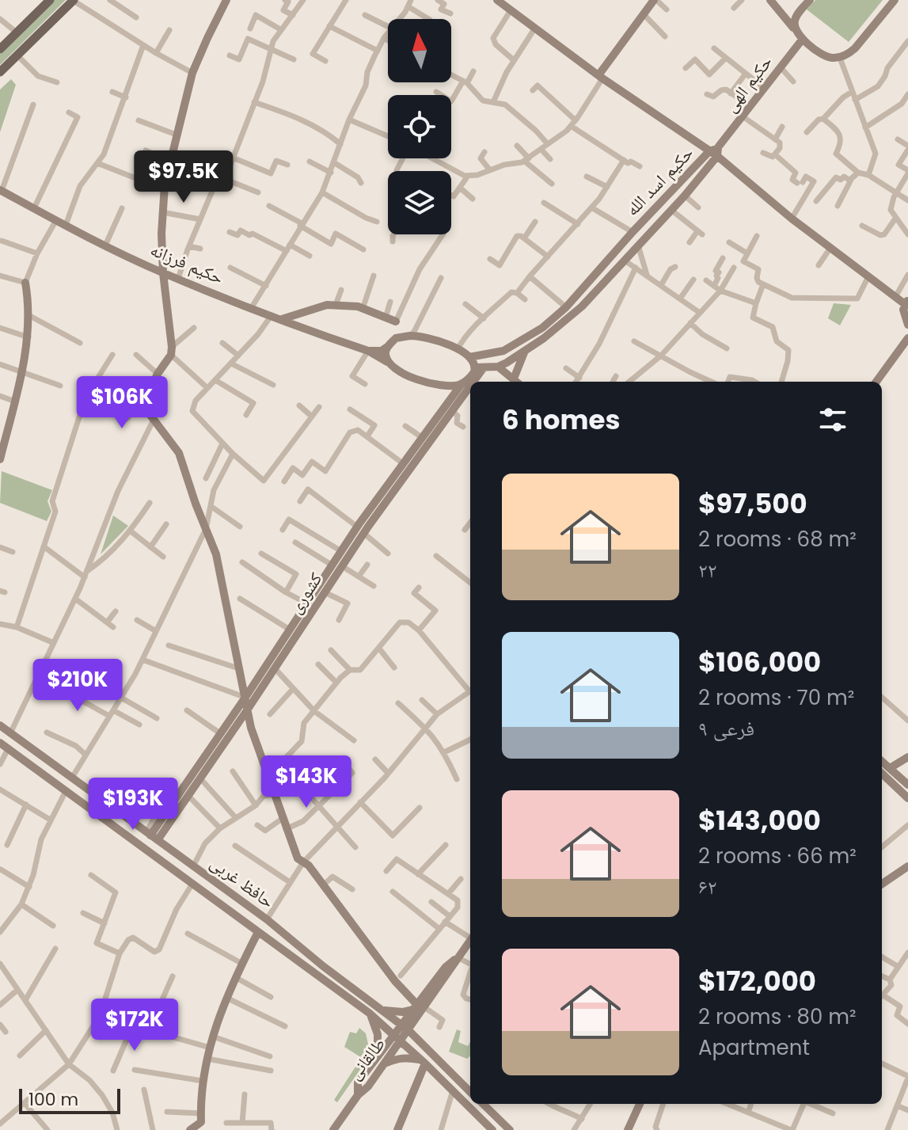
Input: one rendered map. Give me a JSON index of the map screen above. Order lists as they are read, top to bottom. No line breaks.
{"streets":{"main road":["حکیم الهی","حکیم اسد الله","حکیم فرزانه","کشوری","حافظ غربی","طالقانی"]},"crossings":[["حکیم الهی","حکیم اسد الله"],["حکیم فرزانه","کشوری"],["کشوری","حافظ غربی"],["حافظ غربی","طالقانی"]],"scale_bar":"100 m","north":"top","page":{"price":["$97.5K","$106K","$210K","$143K","$193K","$172K"],"heading":"6 homes","list":[{"name":"$97,500","note":"2 rooms · 68 m² · ۲۲"},{"name":"$106,000","note":"2 rooms · 70 m² · فرعی ۹"},{"name":"$143,000","note":"2 rooms · 66 m² · ۶۲"},{"name":"$172,000","note":"2 rooms · 80 m² · Apartment"}],"scale":"100 m"}}
